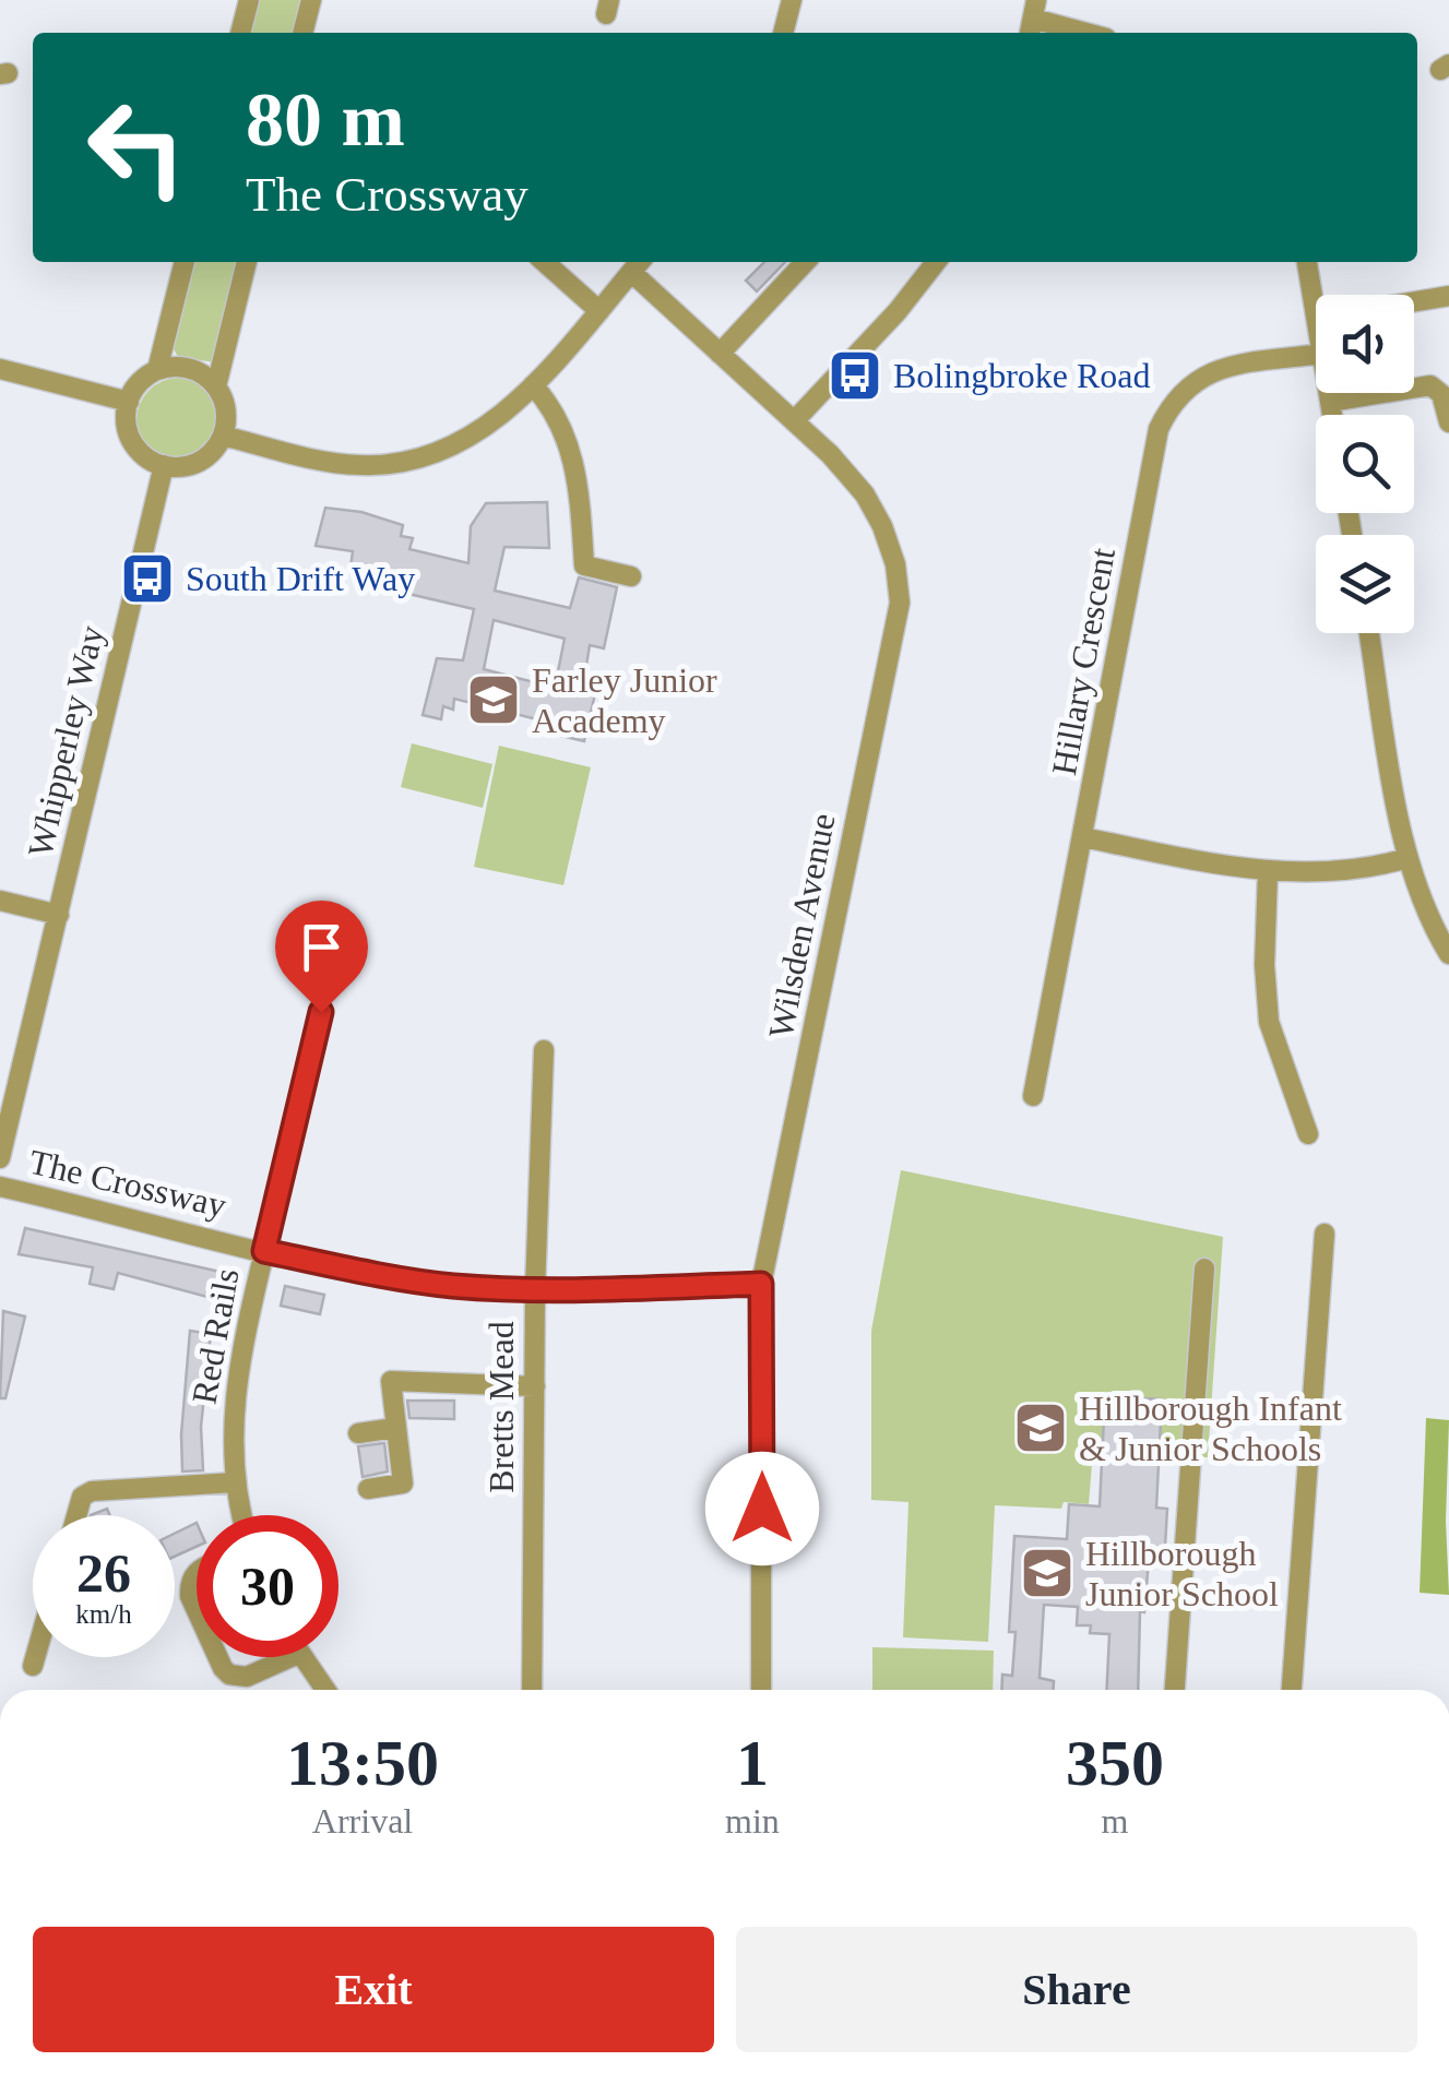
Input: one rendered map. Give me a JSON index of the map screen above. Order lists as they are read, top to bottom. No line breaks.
{"streets":{"street":["Hillary Crescent","Whipperley Way","Wilsden Avenue","The Crossway","Red Rails","Bretts Mead"]},"crossings":[["Wilsden Avenue","The Crossway"],["The Crossway","Red Rails"],["The Crossway","Bretts Mead"]],"places":{"bus stop":["Bolingbroke Road","South Drift Way"],"school or university":["Farley Junior Academy","Hillborough Infant & Junior Schools","Hillborough Junior School"]},"page":{"turn":["80 m","The Crossway"],"speed":"26 km/h","limit":"30","eta":["13:50","Arrival","1","min","350","m"],"buttons":["Exit","Share"]}}
